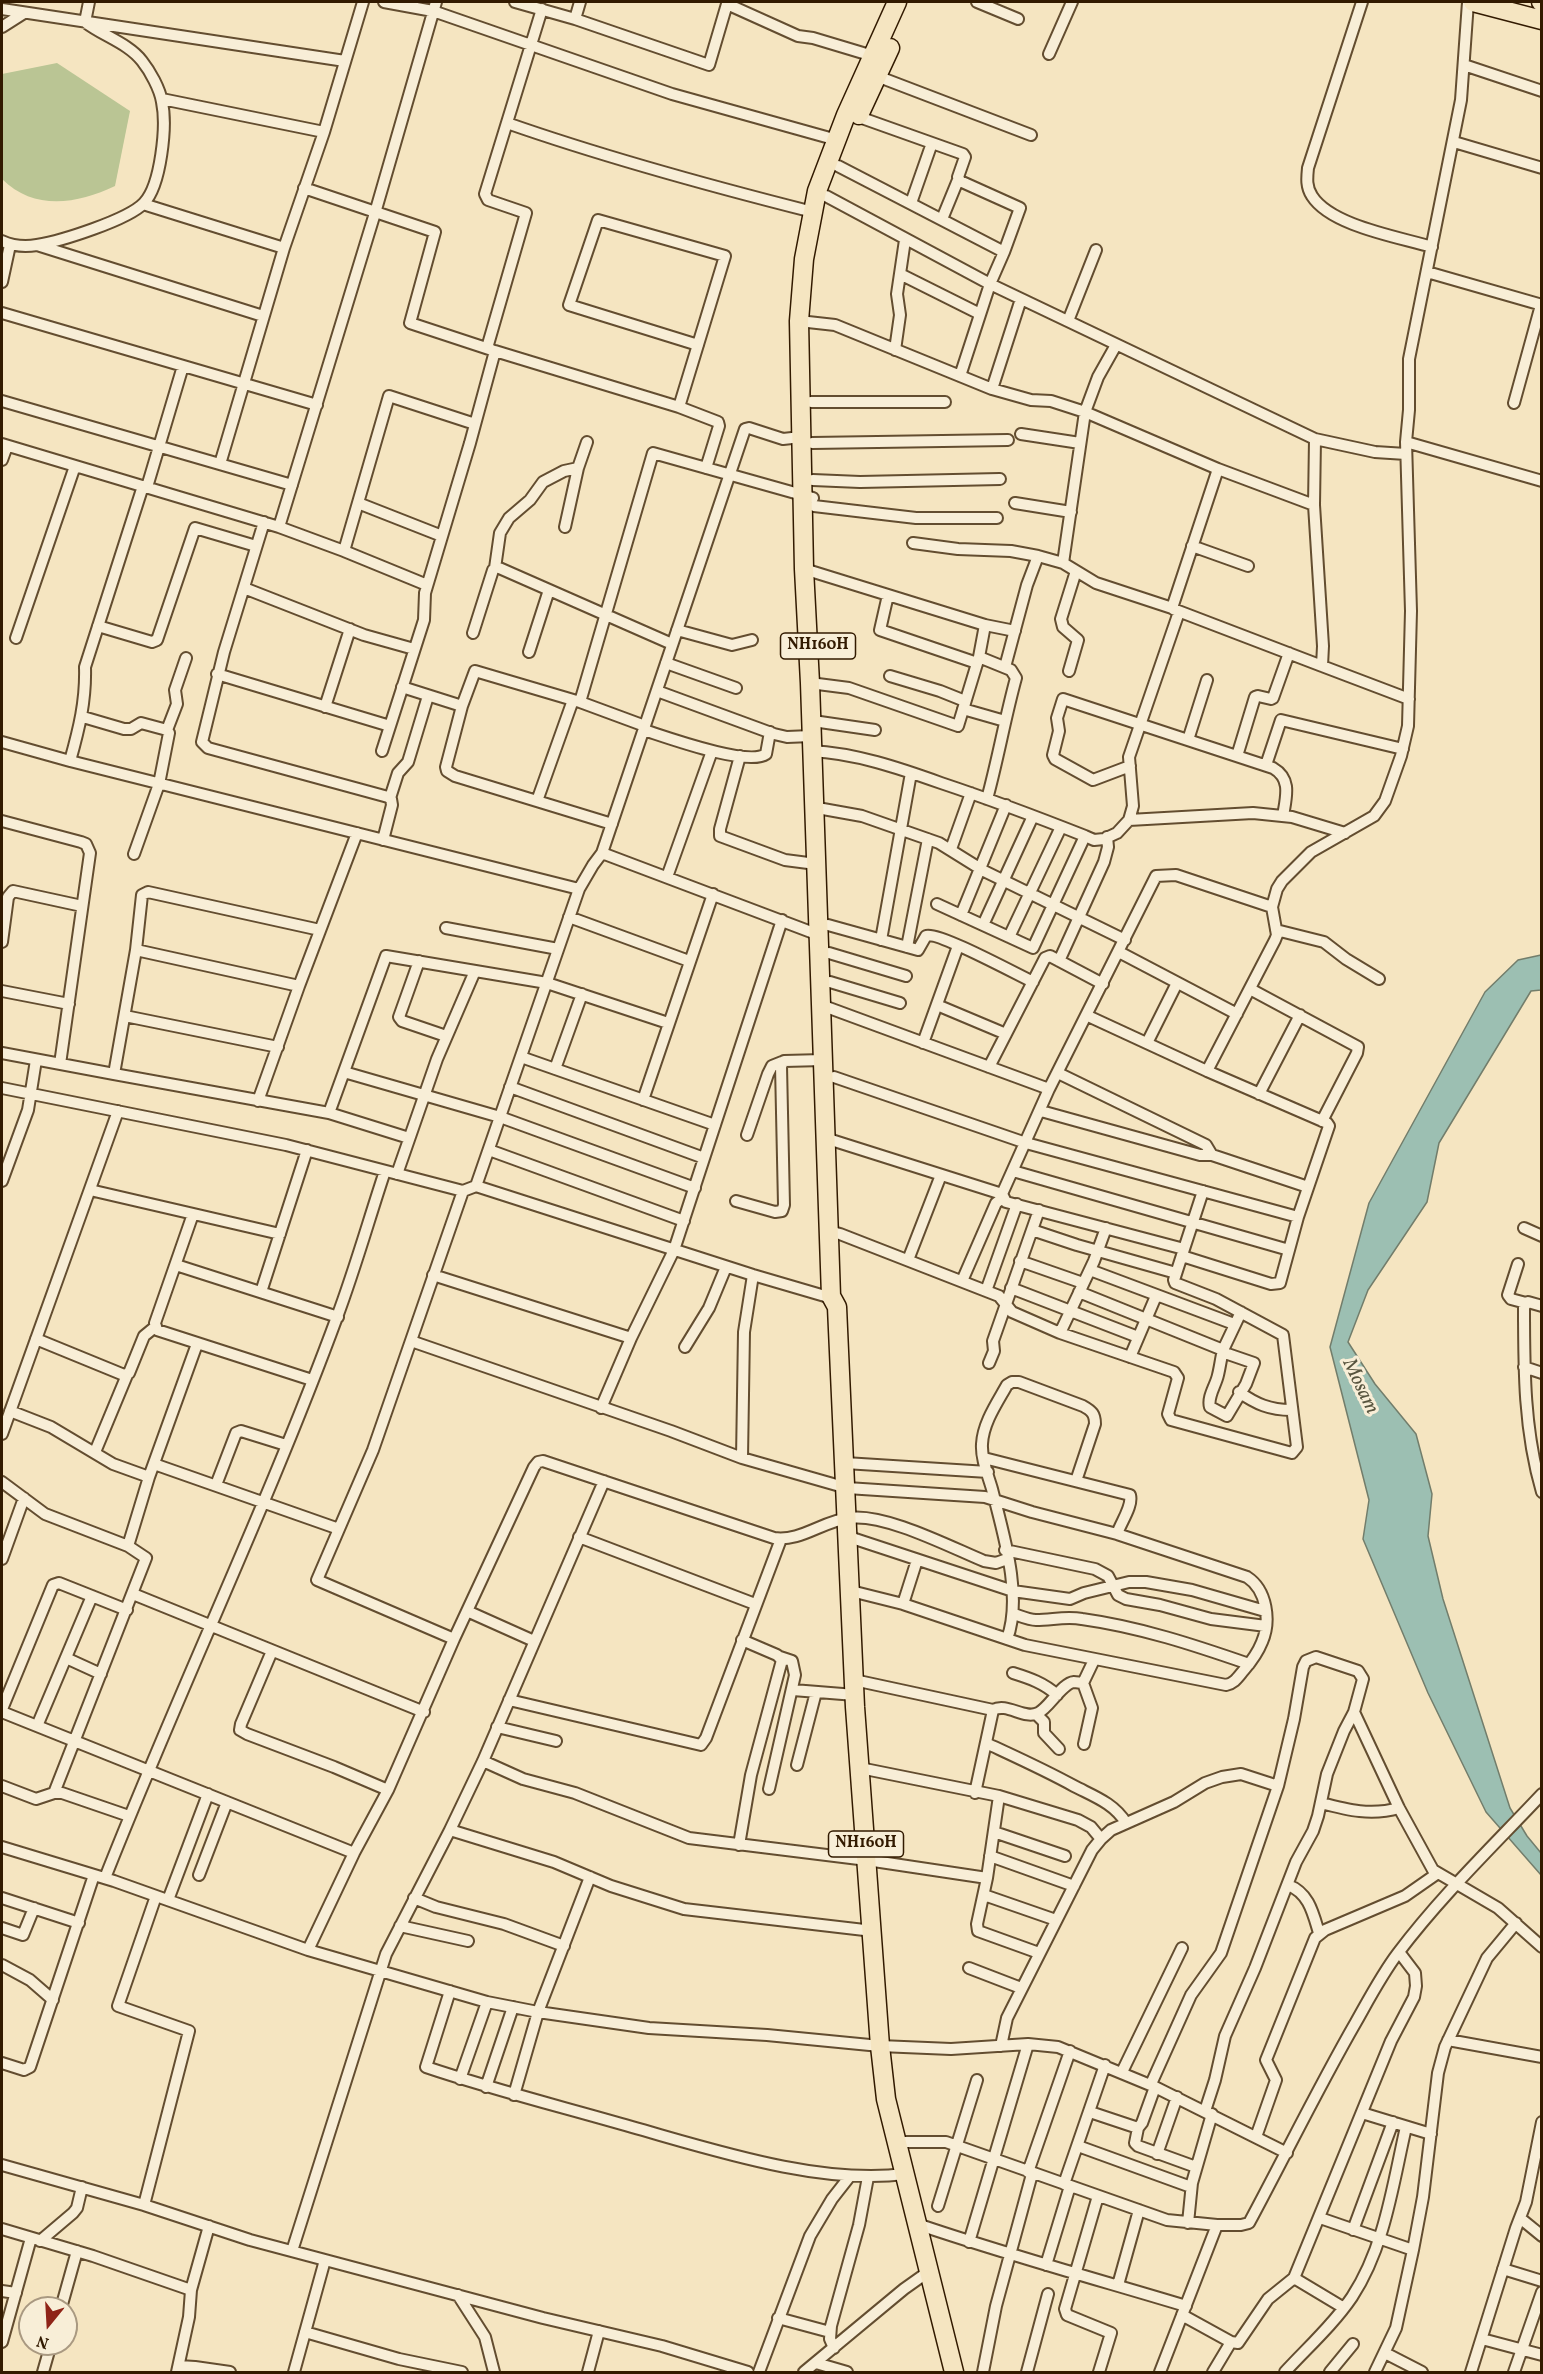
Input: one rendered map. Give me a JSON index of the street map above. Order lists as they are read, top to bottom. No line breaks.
{"streets":{"highway":["NH160H"]},"water":["Mosam"],"north":"bottom"}
